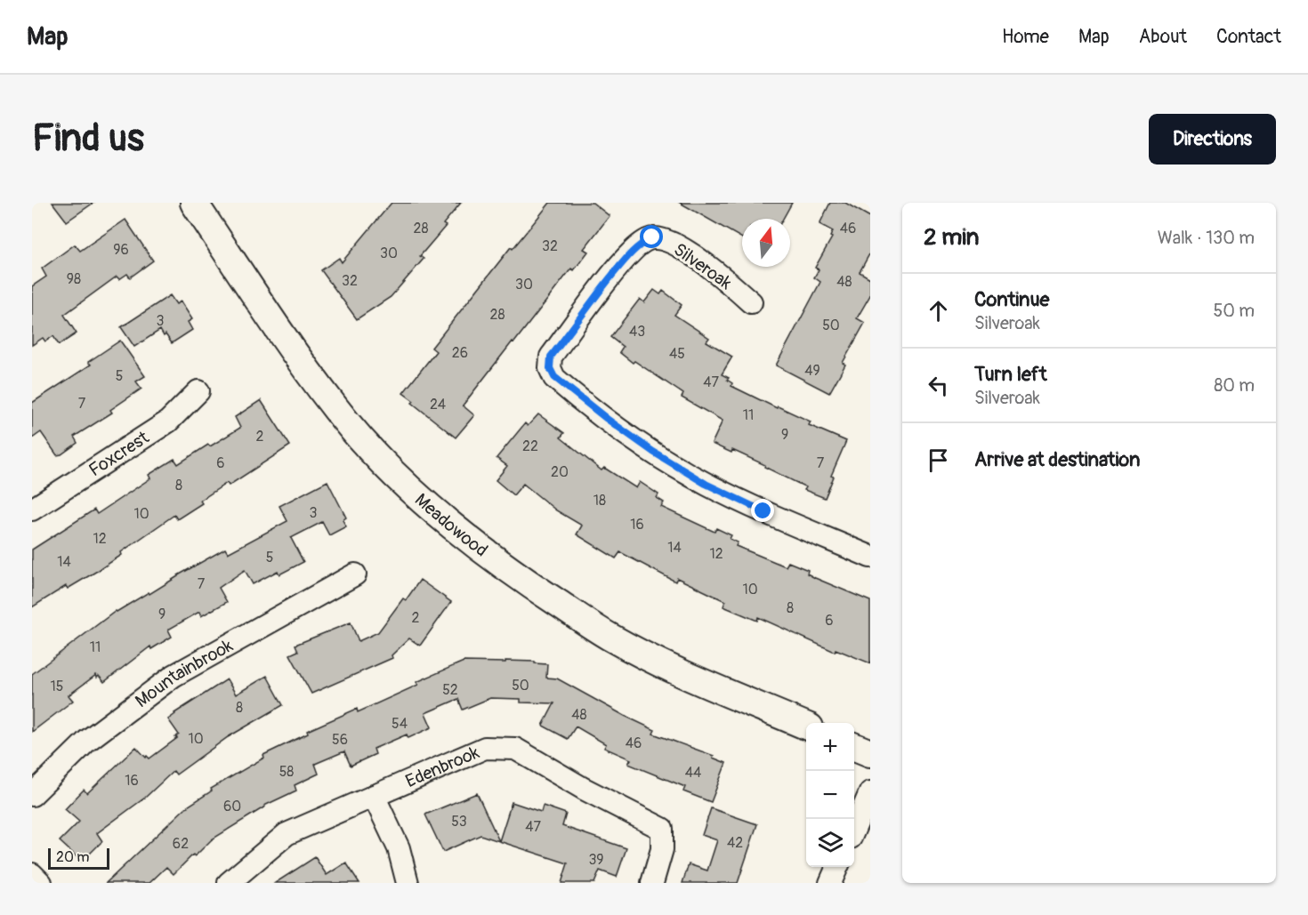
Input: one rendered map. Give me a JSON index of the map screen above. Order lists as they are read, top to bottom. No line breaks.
{"streets":{"main road":["Meadowood"],"street":["Silveroak","Foxcrest","Mountainbrook","Edenbrook"]},"house_numbers":["28","46","32","96","30","98","32","48","30","28","3","50","43","26","45","49","5","47","7","24","11","9","2","22","6","7","20","8","18","3","10","16","12","14","12","5","14","7","10","8","9","2","6","11","50","15","52","8","48","54","10","56","46","58","44","16","60","53","47","42","62","39"],"scale_bar":"20 m","north":"top","page":{"header":"Map","nav":["Home","Map","About","Contact"],"buttons":"Directions","title":"Find us","heading":["2 min","Walk · 130 m"],"list":[["Continue","Silveroak","50 m"],["Turn left","Silveroak","80 m"],"Arrive at destination"],"map_buttons":["+","−"],"scale":"20 m"}}
